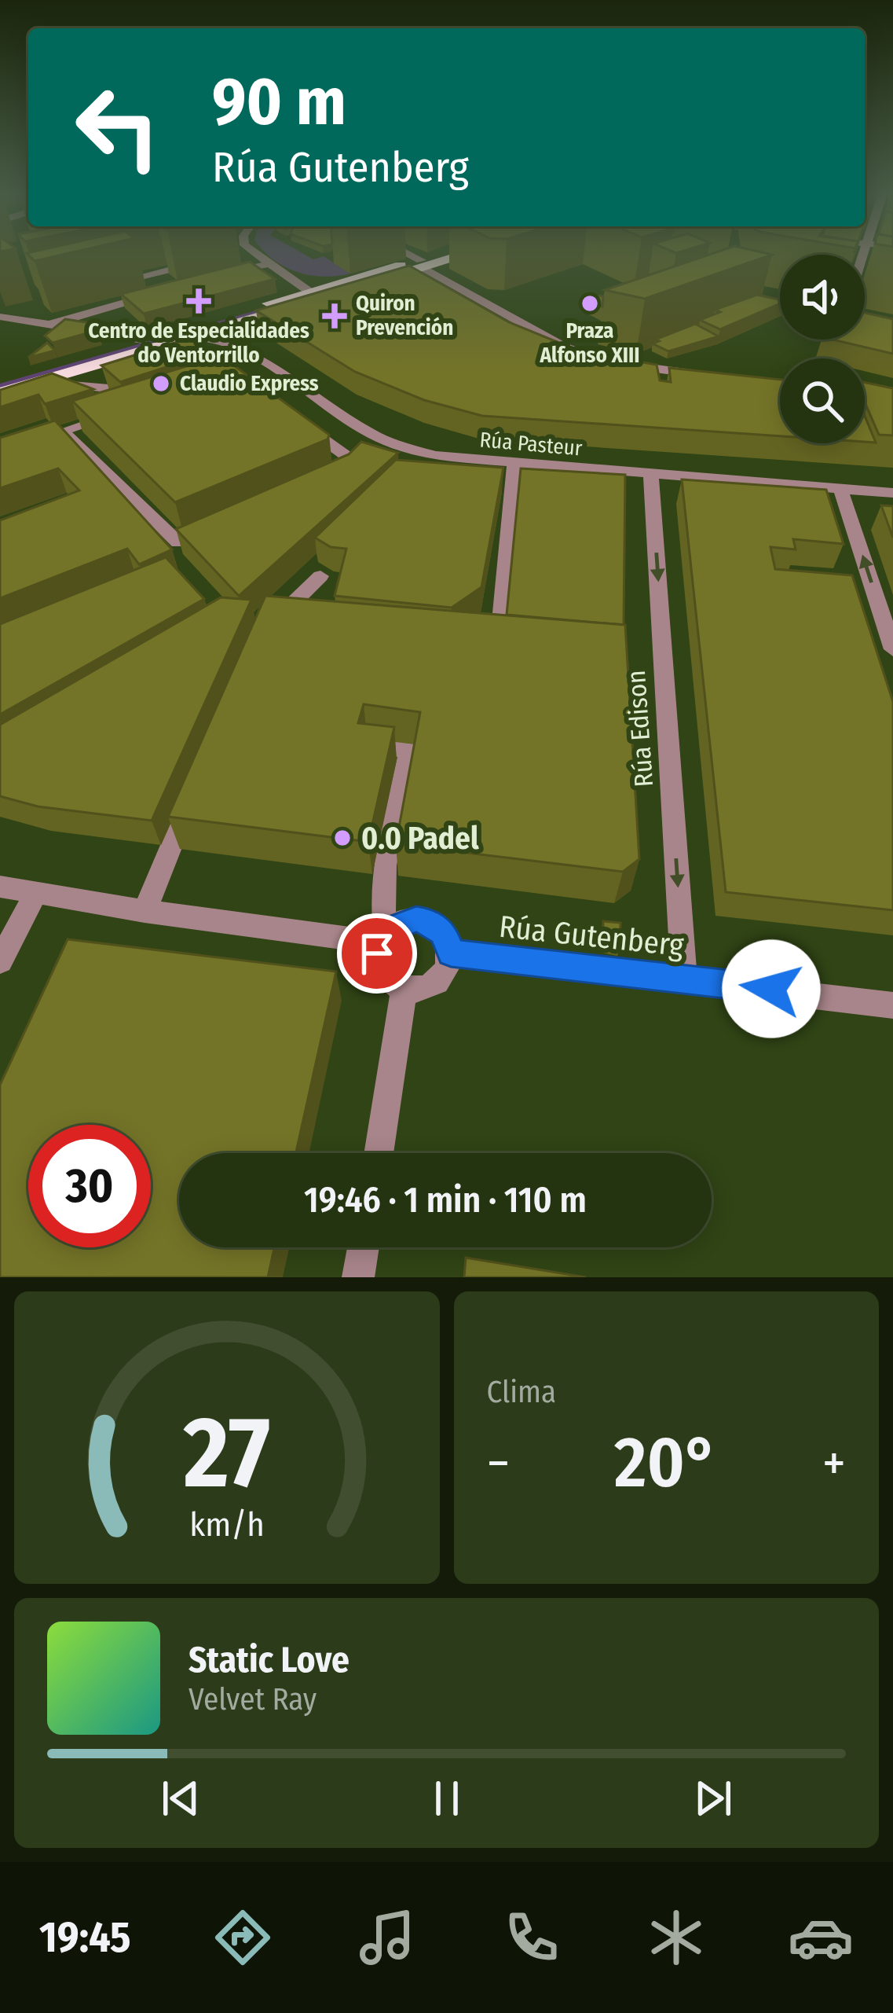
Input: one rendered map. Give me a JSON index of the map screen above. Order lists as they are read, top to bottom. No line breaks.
{"streets":{"street":["Rúa Pasteur","Rúa Edison","Rúa Gutenberg"]},"crossings":[["Rúa Pasteur","Rúa Edison"],["Rúa Edison","Rúa Gutenberg"]],"one_way":["Rúa Edison"],"places":{"health":["Centro de Especialidades do Ventorrillo","Quiron Prevención"],"other":["Praza Alfonso XIII","Claudio Express","0.0 Padel"]},"page":{"turn":["90 m","Rúa Gutenberg"],"limit":"30","trip":"19:46 · 1 min · 110 m","tile":"Clima","heat":["−","20°","+"],"song":["Static Love","Velvet Ray"],"tabs":"19:45","gauge":["27","km/h"]}}
